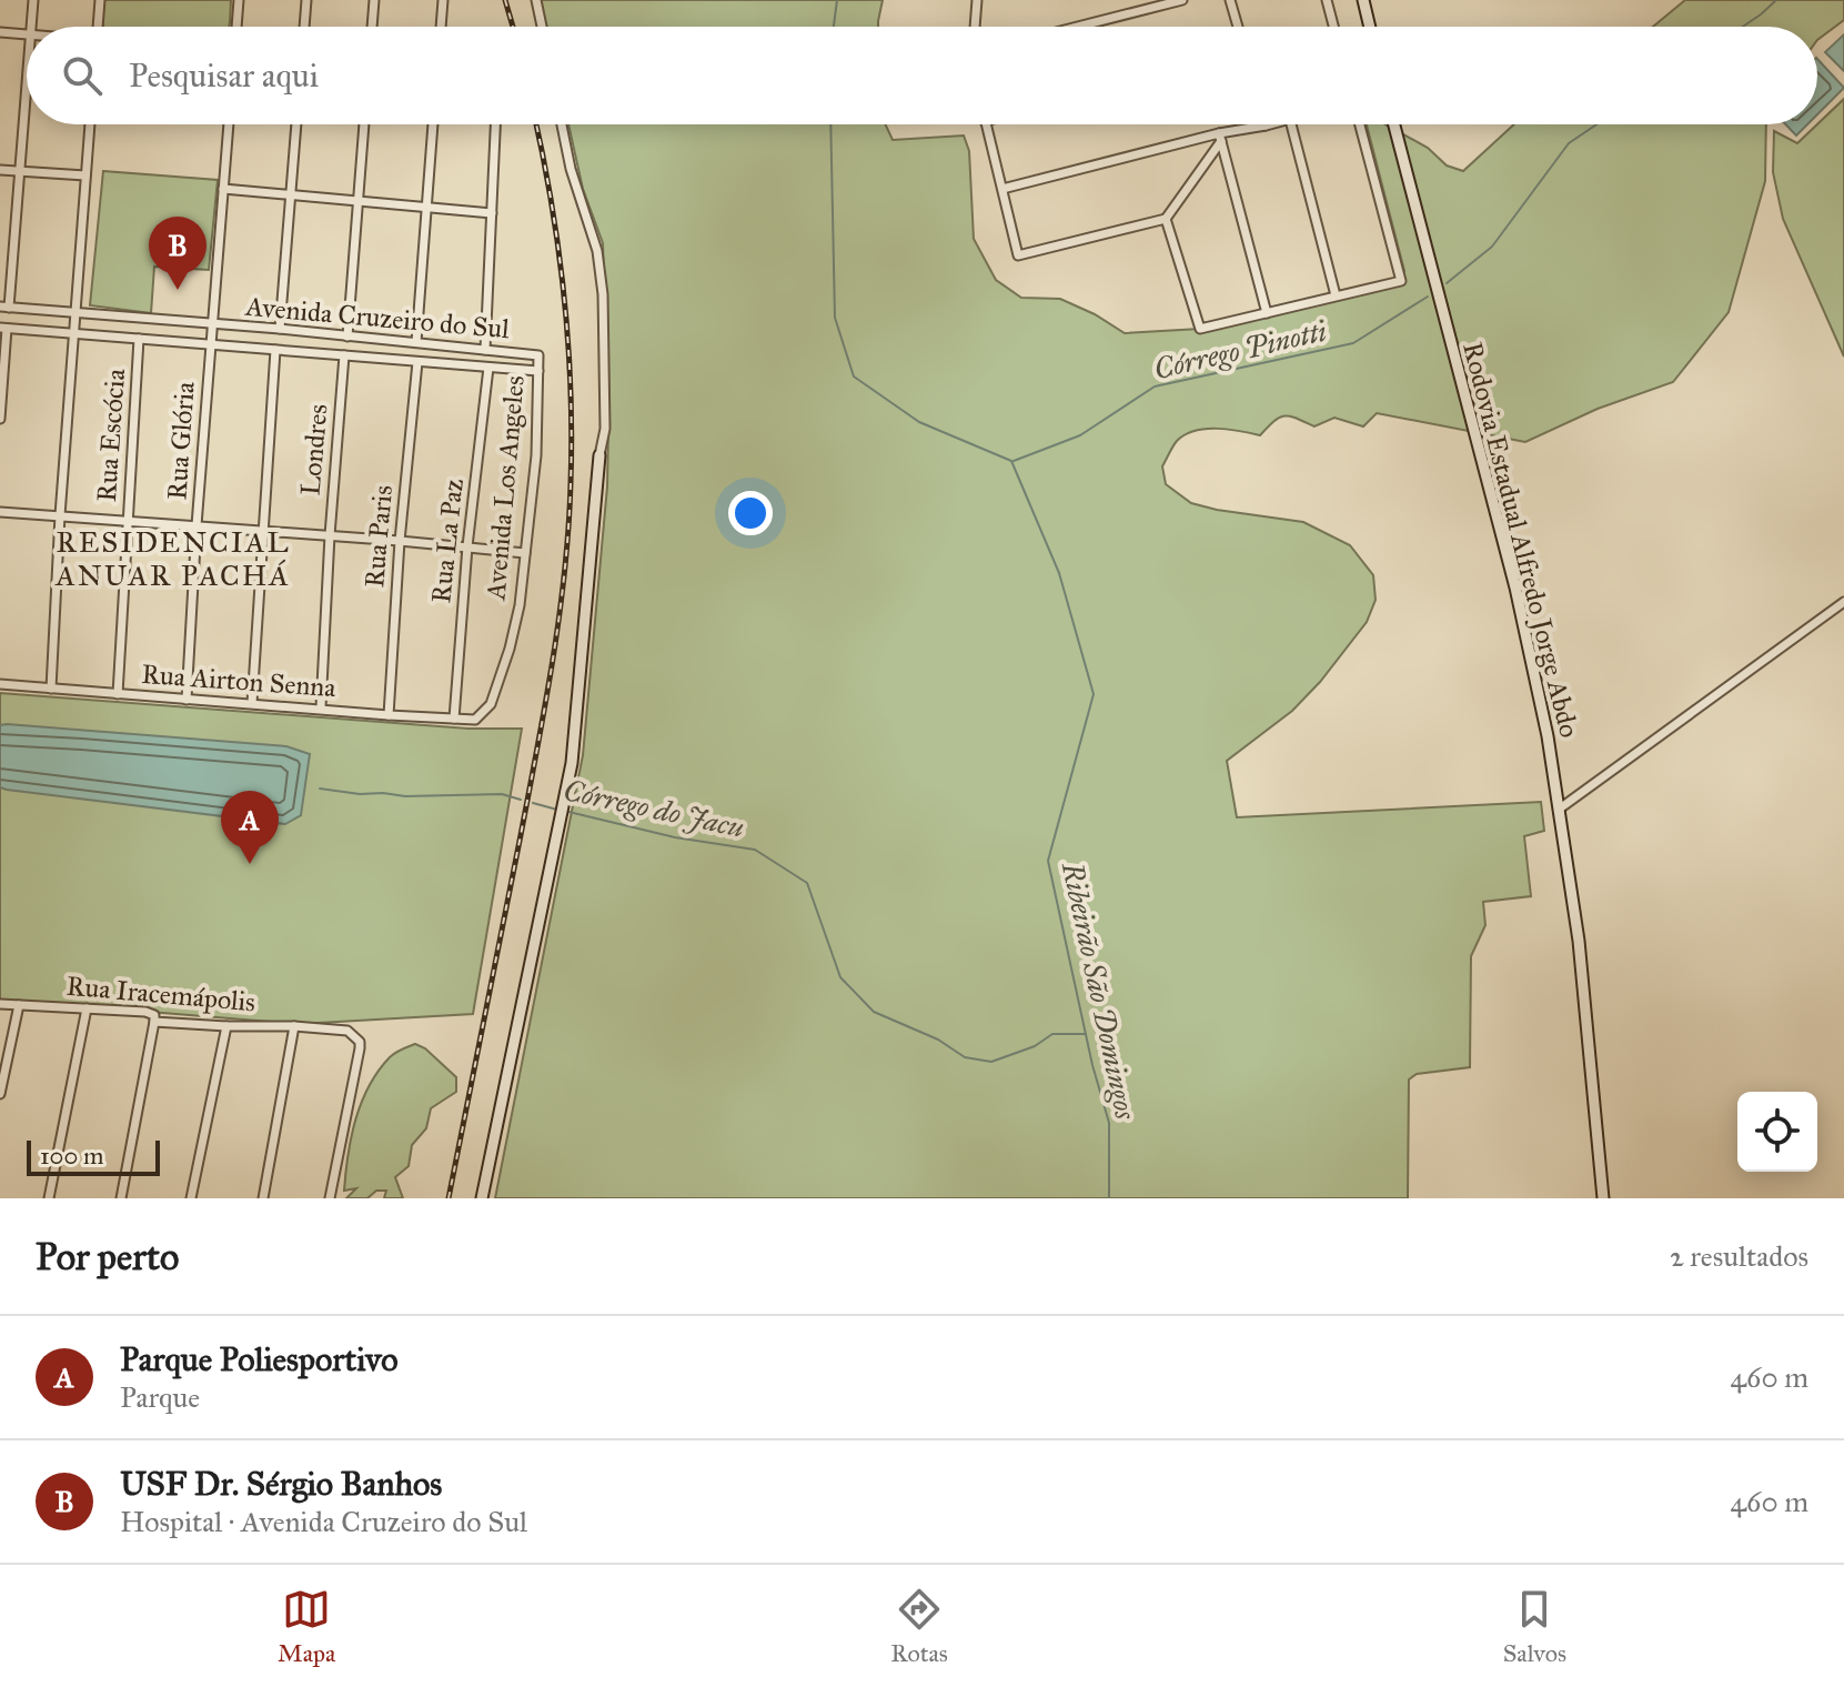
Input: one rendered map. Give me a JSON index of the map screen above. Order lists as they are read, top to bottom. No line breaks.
{"streets":{"main road":["Rodovia Estadual Alfredo Jorge Abdo"],"street":["Avenida Cruzeiro do Sul","Rua Escócia","Rua Glória","Londres","Avenida Los Angeles","Rua Paris","Rua La Paz","Rua Airton Senna","Rua Iracemápolis"]},"crossings":[["Avenida Cruzeiro do Sul","Rua Escócia"],["Avenida Cruzeiro do Sul","Rua Glória"],["Avenida Cruzeiro do Sul","Londres"],["Avenida Cruzeiro do Sul","Avenida Los Angeles"],["Avenida Cruzeiro do Sul","Rua Paris"],["Avenida Cruzeiro do Sul","Rua La Paz"],["Rua Escócia","Rua Airton Senna"],["Rua Glória","Rua Airton Senna"],["Londres","Rua Airton Senna"],["Avenida Los Angeles","Rua Airton Senna"],["Rua Paris","Rua Airton Senna"],["Rua La Paz","Rua Airton Senna"]],"districts":["RESIDENCIAL ANUAR PACHÁ"],"water":["Córrego Pinotti","Córrego do Jacu","Ribeirão São Domingos"],"scale_bar":"100 m","page":{"search":"Pesquisar aqui","pins":["B","A"],"scale":"100 m","heading":["Por perto","2 resultados"],"list":[{"mark":"A","name":"Parque Poliesportivo","note":"Parque","value":"460 m"},{"mark":"B","name":"USF Dr. Sérgio Banhos","note":"Hospital · Avenida Cruzeiro do Sul","value":"460 m"}],"nav":["Mapa","Rotas","Salvos"]}}
